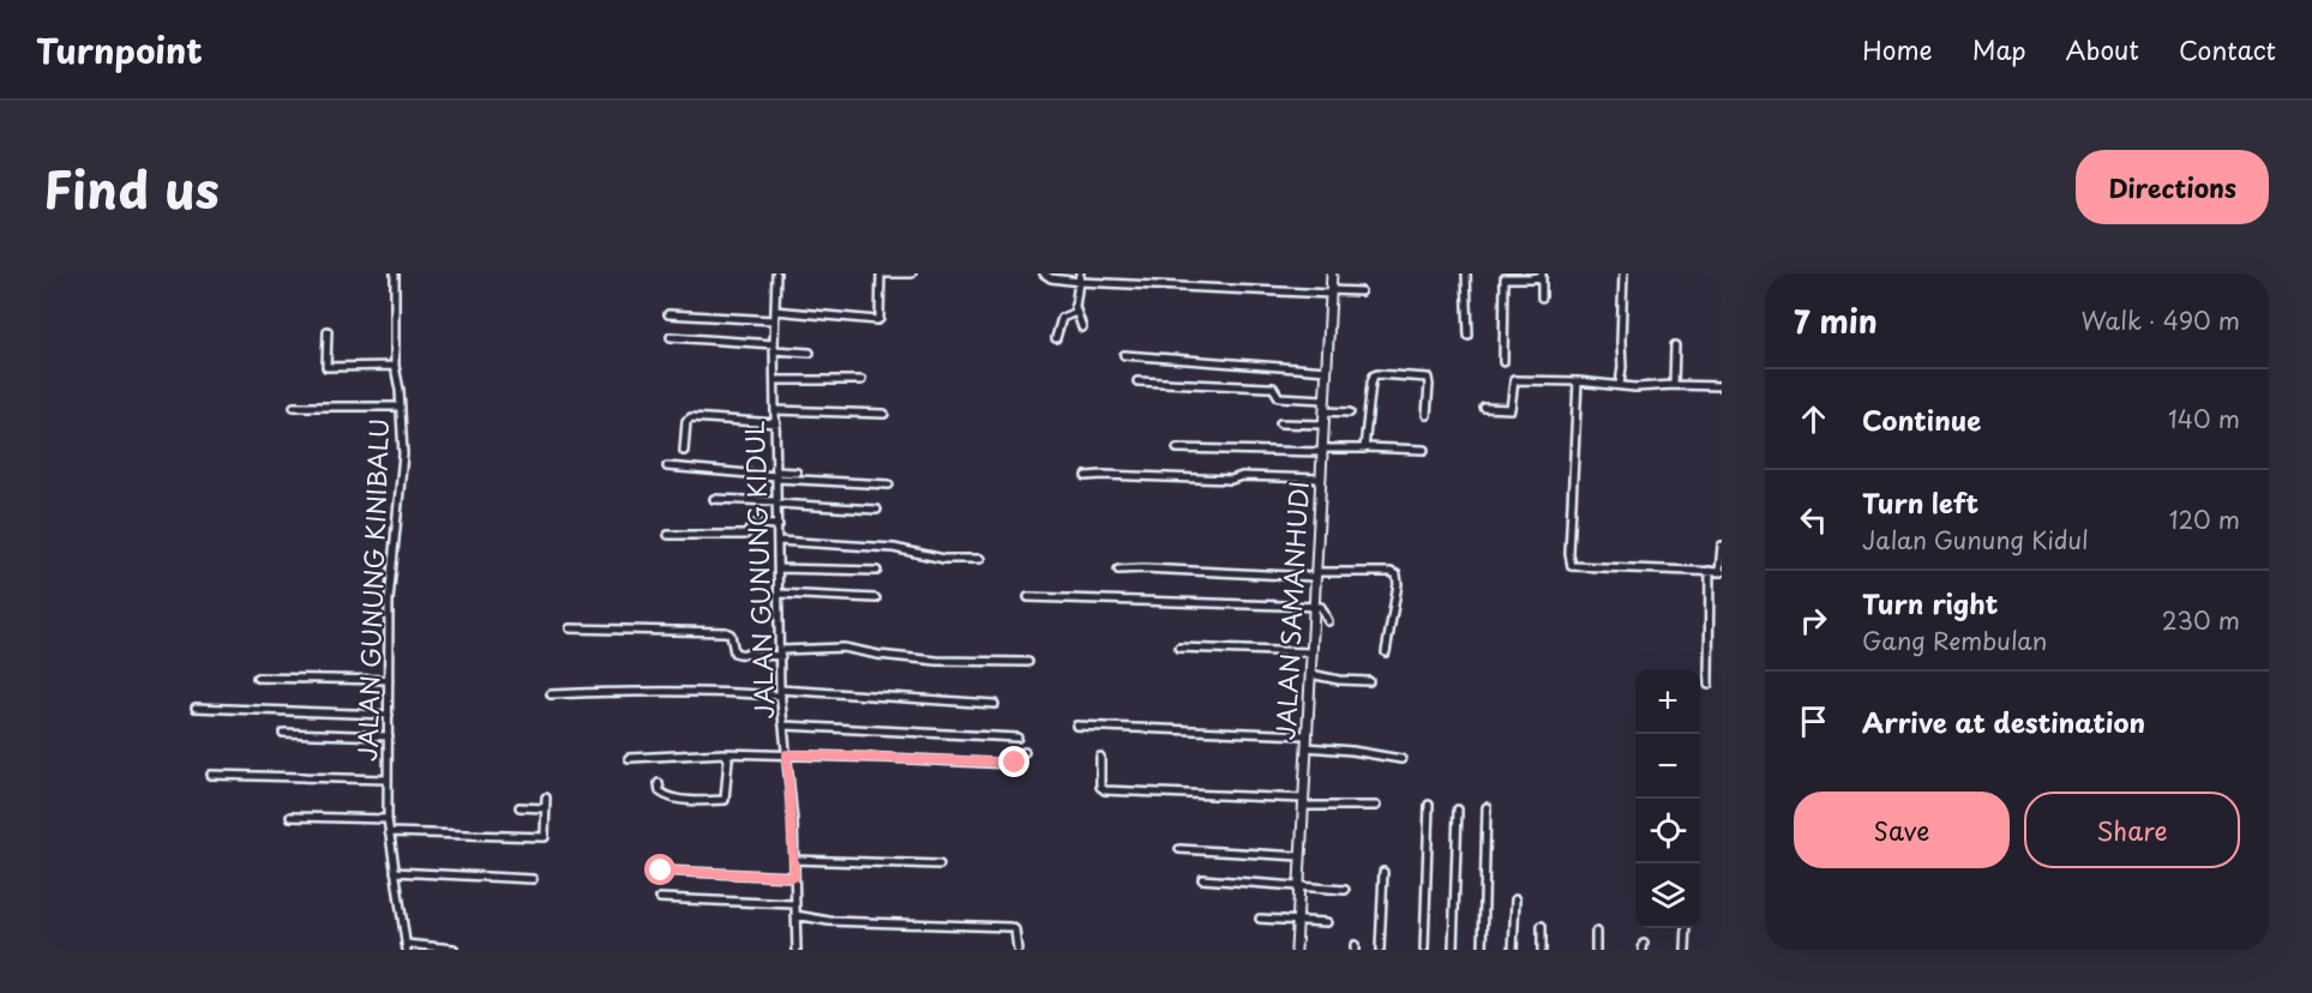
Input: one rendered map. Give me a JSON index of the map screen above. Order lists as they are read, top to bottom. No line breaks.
{"streets":{"street":["JALAN GUNUNG KIDUL","JALAN GUNUNG KINIBALU","JALAN SAMANHUDI"]},"page":{"header":"Turnpoint","nav":["Home","Map","About","Contact"],"title":"Find us","buttons":["Directions",["Save","Share"]],"heading":["7 min","Walk · 490 m"],"list":[["Continue","140 m"],["Turn left","Jalan Gunung Kidul","120 m"],["Turn right","Gang Rembulan","230 m"],"Arrive at destination"],"map_buttons":["+","−"]}}
